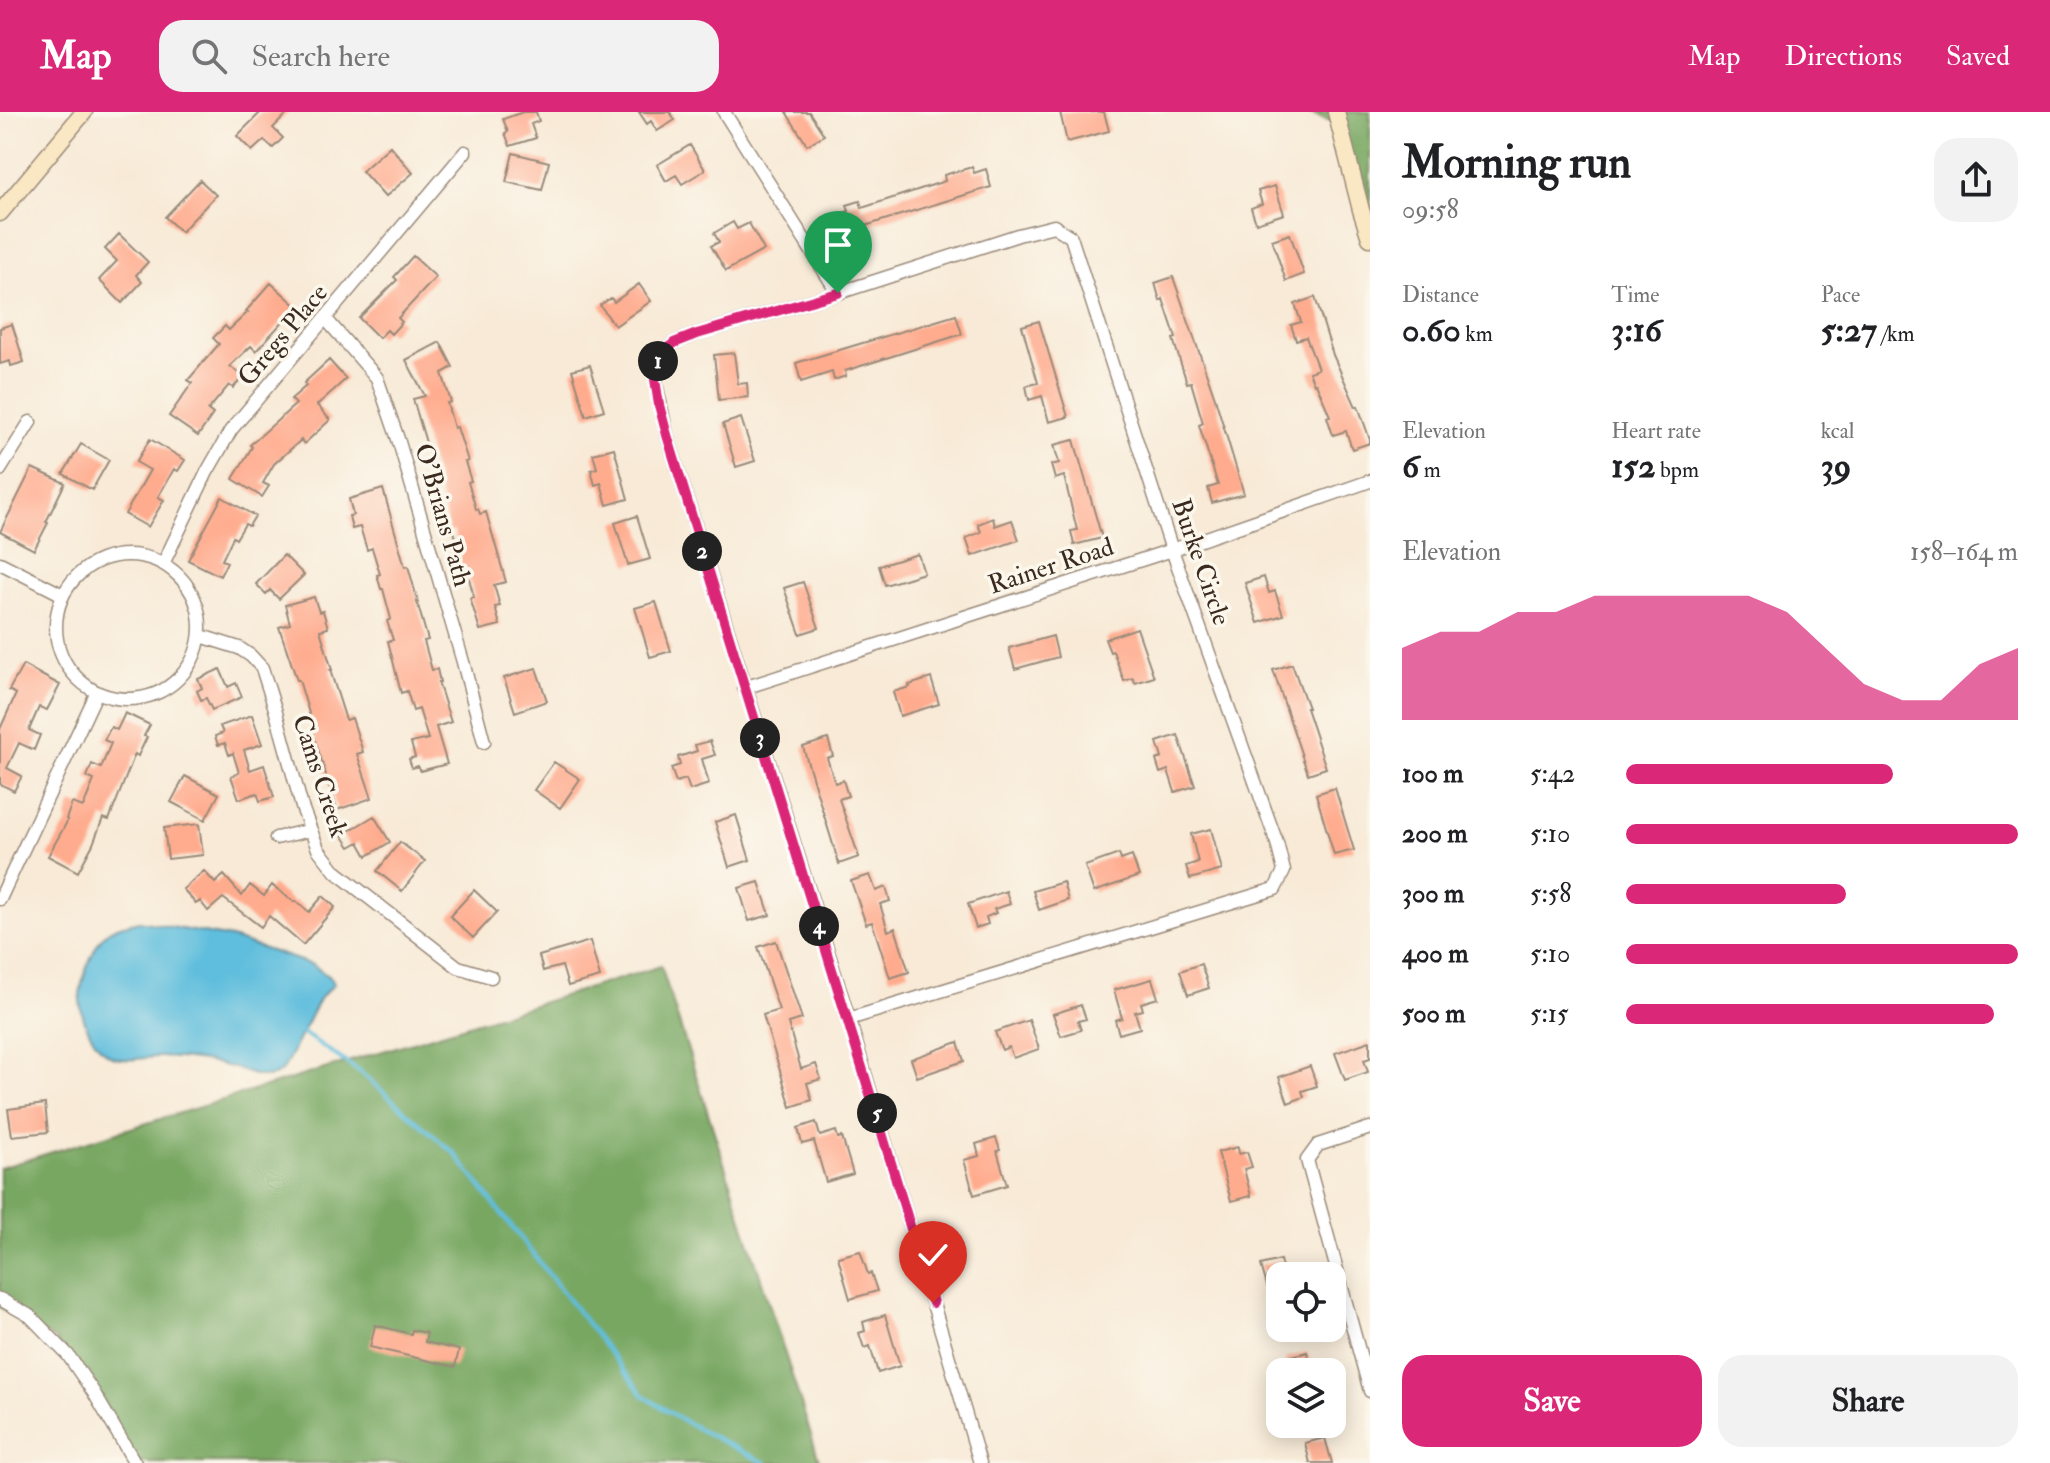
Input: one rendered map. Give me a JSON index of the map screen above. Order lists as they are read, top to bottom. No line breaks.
{"streets":{"street":["Gregs Place","O'Brians Path","Burke Circle","Rainer Road","Cams Creek"]},"crossings":[["Gregs Place","O'Brians Path"],["Gregs Place","Cams Creek"],["Burke Circle","Rainer Road"]],"page":{"header":"Map","search":"Search here","nav":["Map","Directions","Saved"],"heading":["Morning run","09:58"],"stats":[["Distance","0.60 km"],["Time","3:16"],["Pace","5:27 /km"],["Elevation","6 m"],["Heart rate","152 bpm"],["kcal","39"]],"pins":["1","2","3","4","5"],"chart":["Elevation","158–164 m"],"list":[{"name":"100 m","note":"5:42"},{"name":"200 m","note":"5:10"},{"name":"300 m","note":"5:58"},{"name":"400 m","note":"5:10"},{"name":"500 m","note":"5:15"}],"buttons":["Save","Share"]}}
